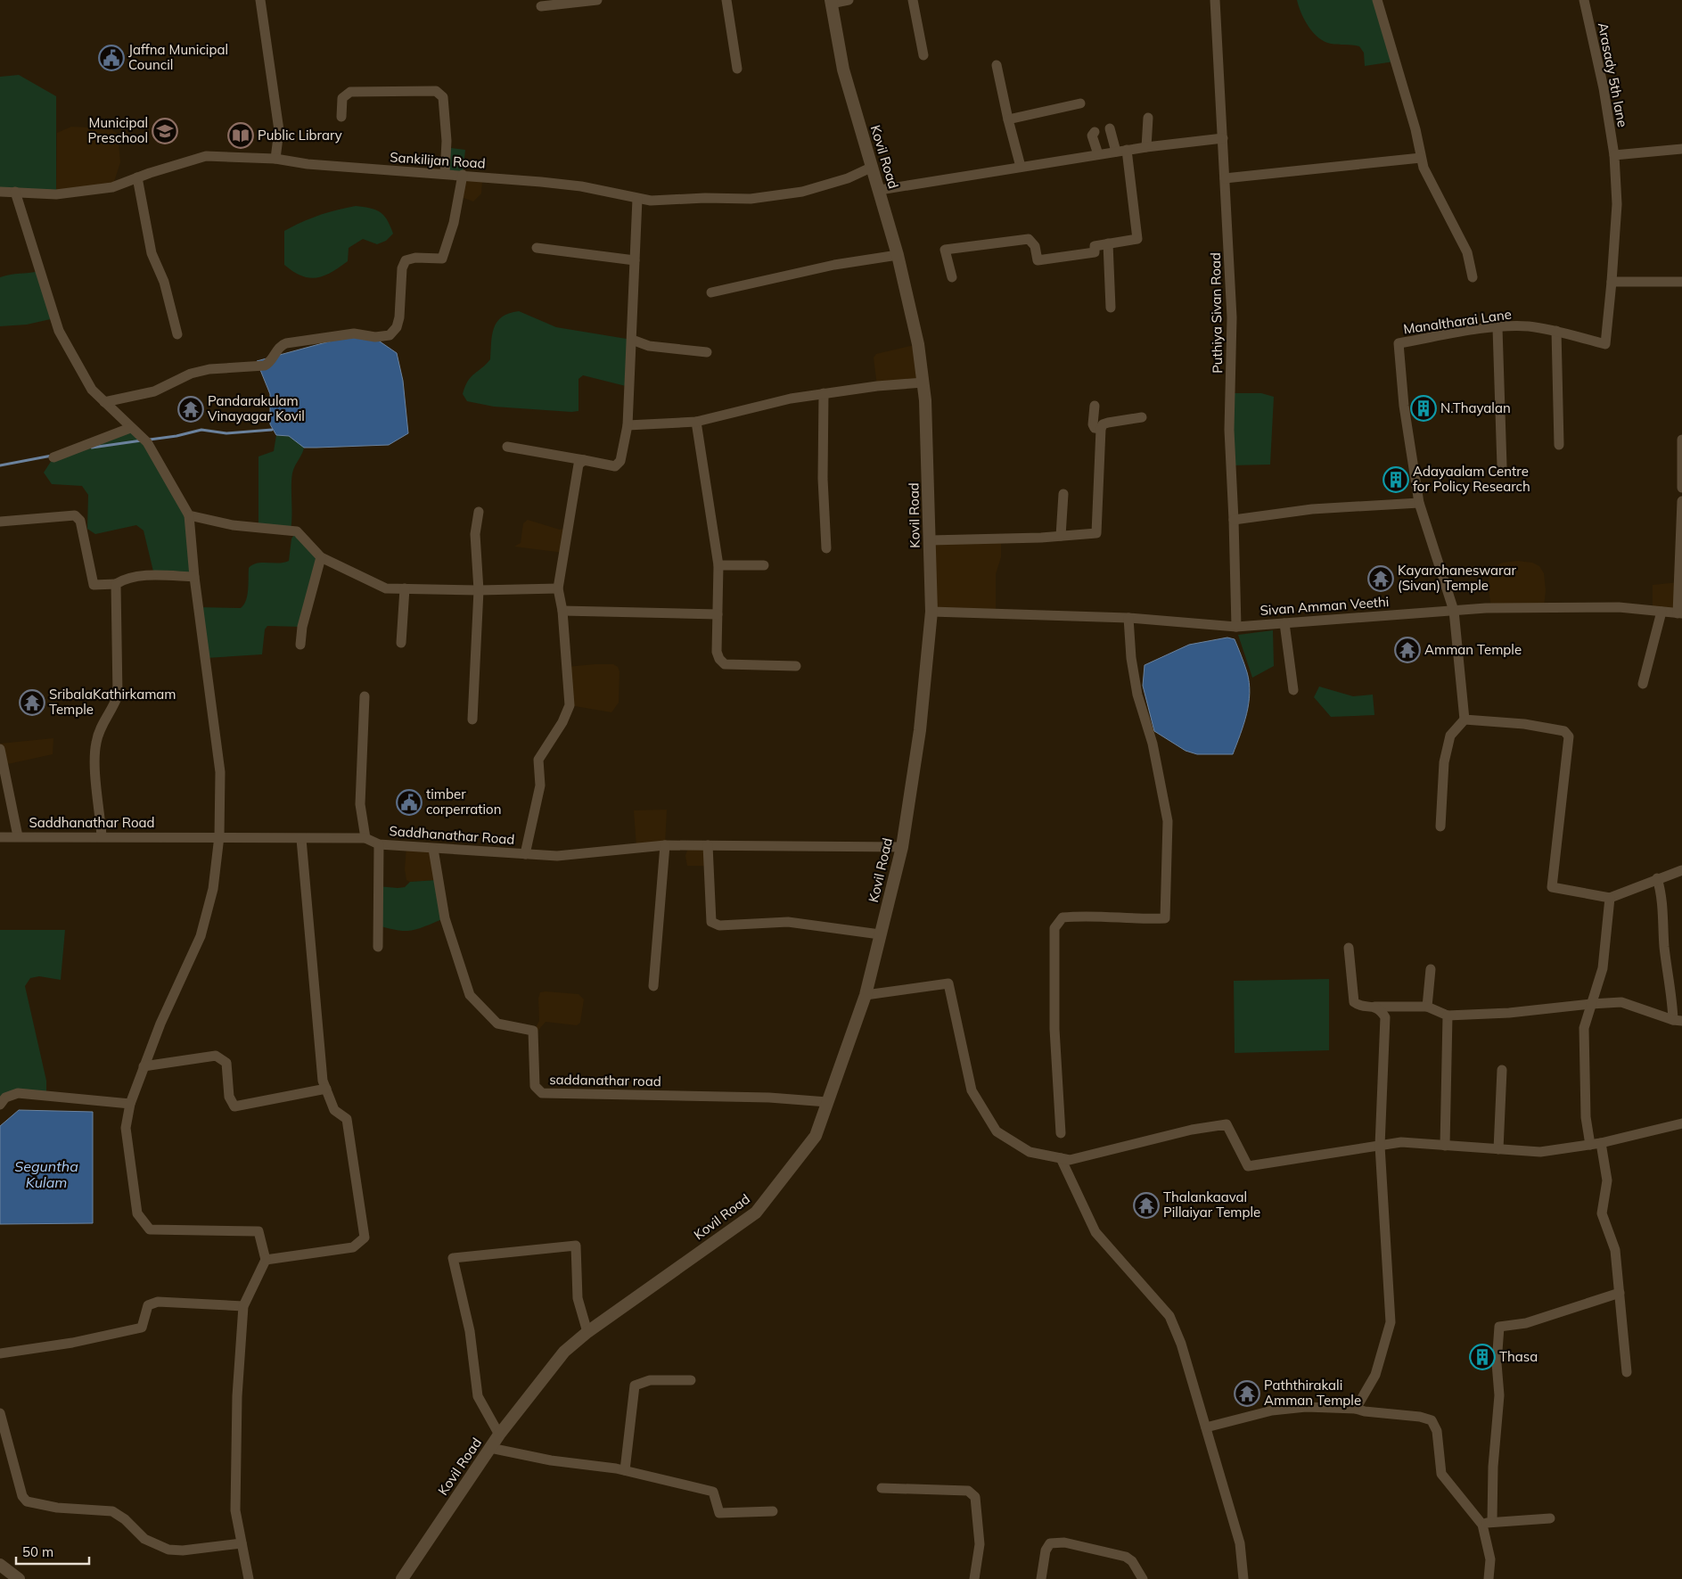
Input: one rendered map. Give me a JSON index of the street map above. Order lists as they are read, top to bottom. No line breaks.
{"streets":{"street":["Arasady 5th lane","Kovil Road","Sankilijan Road","Puthiya Sivan Road","Manaltharai Lane","Sivan Amman Veethi","Saddhanathar Road","saddanathar road"]},"crossings":[["Arasady 5th lane","Manaltharai Lane"],["Kovil Road","Sankilijan Road"],["Kovil Road","Sivan Amman Veethi"],["Kovil Road","Saddhanathar Road"],["Kovil Road","saddanathar road"],["Puthiya Sivan Road","Sivan Amman Veethi"],["Manaltharai Lane","Sivan Amman Veethi"],["Saddhanathar Road","saddanathar road"]],"water":["Seguntha Kulam"],"places":{"public building":["Jaffna Municipal Council","timber corperration"],"school or university":["Municipal Preschool"],"library":["Public Library"],"building":["N.Thayalan","Adayaalam Centre for Policy Research","Thasa"],"temple":["Pandarakulam Vinayagar Kovil","Kayarohaneswarar (Sivan) Temple","Amman Temple","SribalaKathirkamam Temple","Thalankaaval Pillaiyar Temple","Paththirakali Amman Temple"]},"scale_bar":"50 m"}
